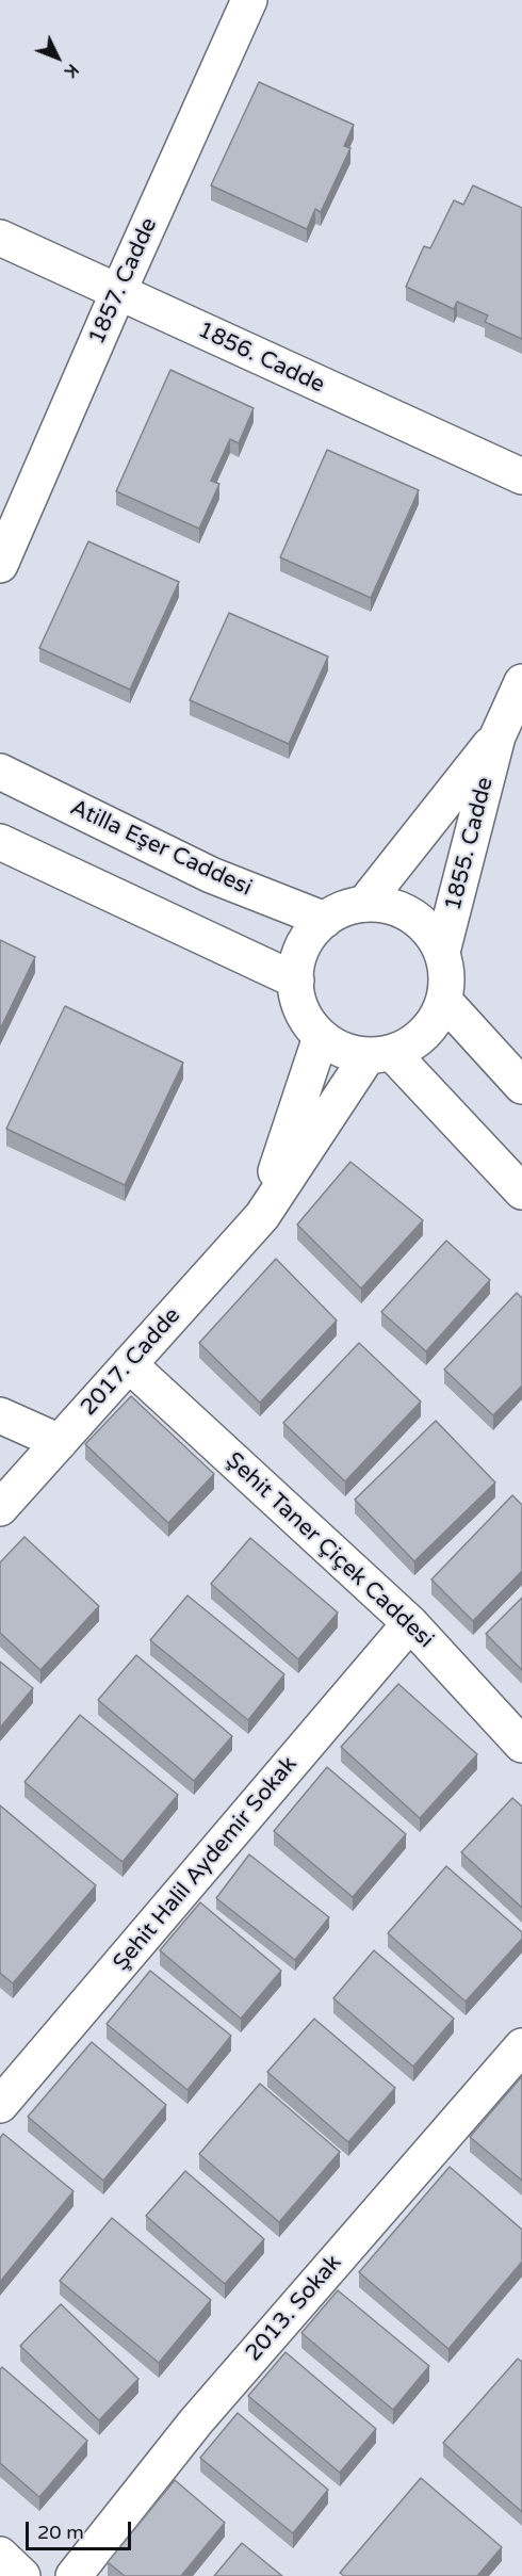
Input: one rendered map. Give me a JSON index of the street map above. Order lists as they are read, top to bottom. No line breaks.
{"streets":{"street":["1857. Cadde","1856. Cadde","1855. Cadde","Atilla Eşer Caddesi","2017. Cadde","Şehit Taner Çiçek Caddesi","Şehit Halil Aydemir Sokak","2013. Sokak"]},"crossings":[["1857. Cadde","1856. Cadde"],["1855. Cadde","Atilla Eşer Caddesi"],["1855. Cadde","2017. Cadde"],["Atilla Eşer Caddesi","2017. Cadde"],["2017. Cadde","Şehit Taner Çiçek Caddesi"],["Şehit Taner Çiçek Caddesi","Şehit Halil Aydemir Sokak"]],"scale_bar":"20 m","north":"bottom right"}
